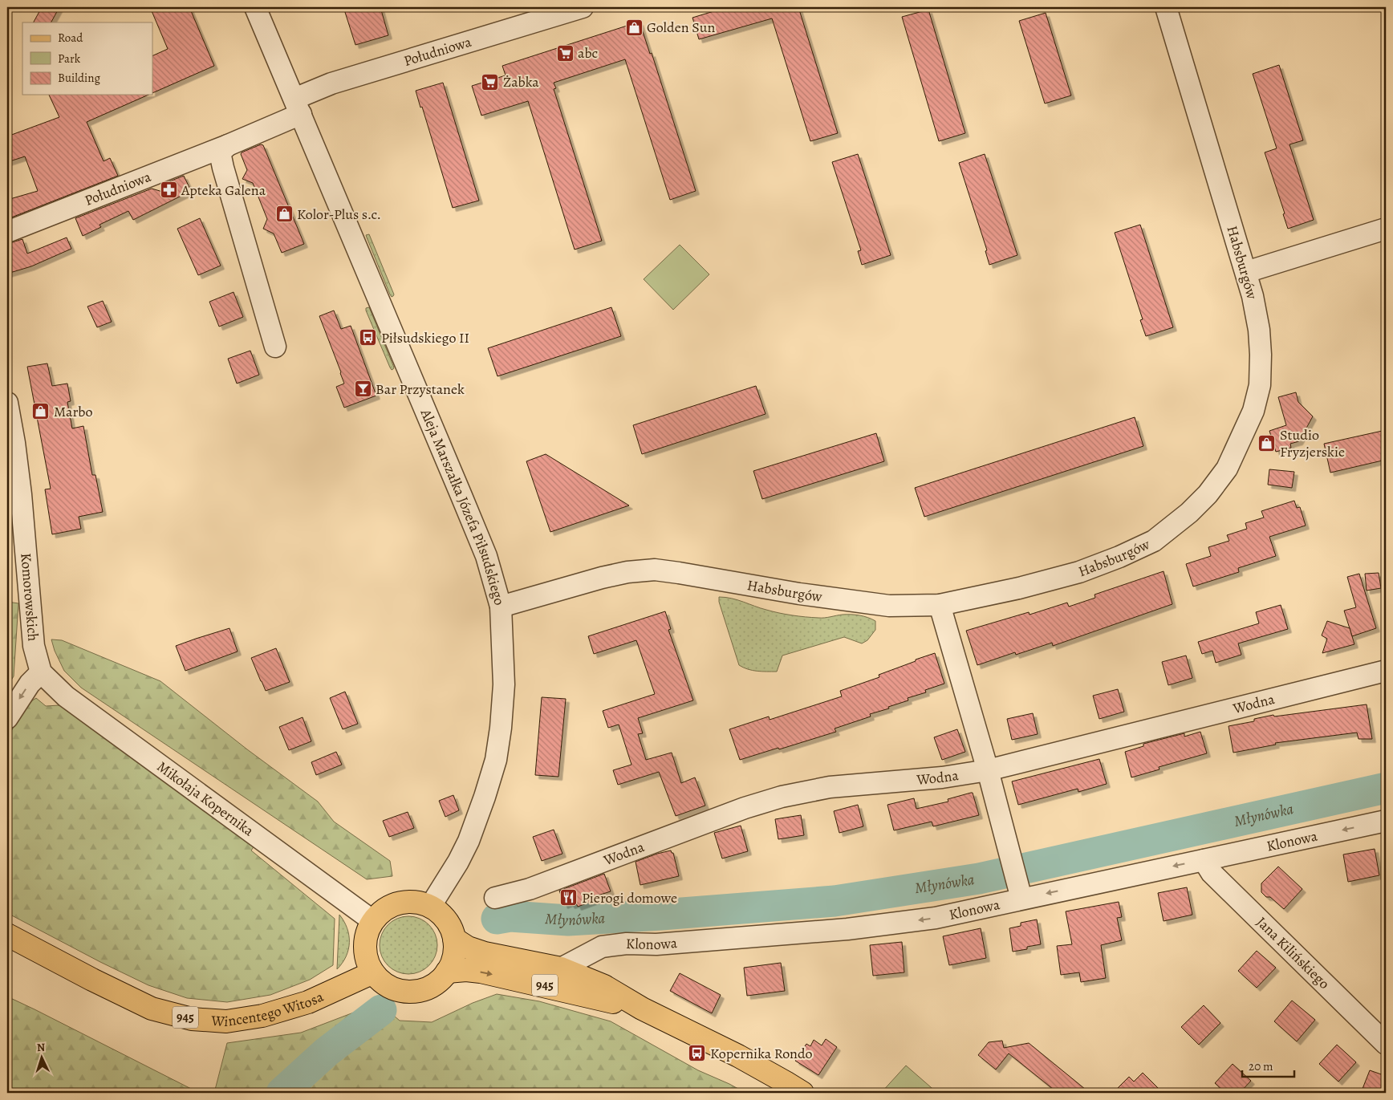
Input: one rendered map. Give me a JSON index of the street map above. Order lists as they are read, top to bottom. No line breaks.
{"streets":{"main road":["945","Wincentego Witosa"],"street":["Południowa","Habsburgów","Aleja Marszałka Józefa Piłsudskiego","Komorowskich","Wodna","Mikołaja Kopernika","Klonowa","Jana Kilińskiego"]},"crossings":[["Południowa","Aleja Marszałka Józefa Piłsudskiego"],["Habsburgów","Aleja Marszałka Józefa Piłsudskiego"],["Aleja Marszałka Józefa Piłsudskiego","Mikołaja Kopernika"],["Aleja Marszałka Józefa Piłsudskiego","945"],["Aleja Marszałka Józefa Piłsudskiego","Wincentego Witosa"],["Komorowskich","Mikołaja Kopernika"],["Mikołaja Kopernika","945"],["Mikołaja Kopernika","Wincentego Witosa"],["Klonowa","Jana Kilińskiego"],["Klonowa","945"],["945","Wincentego Witosa"]],"one_way":["Klonowa"],"water":["Młynówka"],"places":{"shop":["Golden Sun","Kolor-Plus s.c.","Marbo","Studio Fryzjerskie"],"supermarket":["abc","Żabka"],"pharmacy":["Apteka Galena"],"bus stop":["Piłsudskiego II","Kopernika Rondo"],"bar":["Bar Przystanek"],"restaurant":["Pierogi domowe"]},"legend":["Road","Park","Building"],"scale_bar":"20 m","north":"top"}
